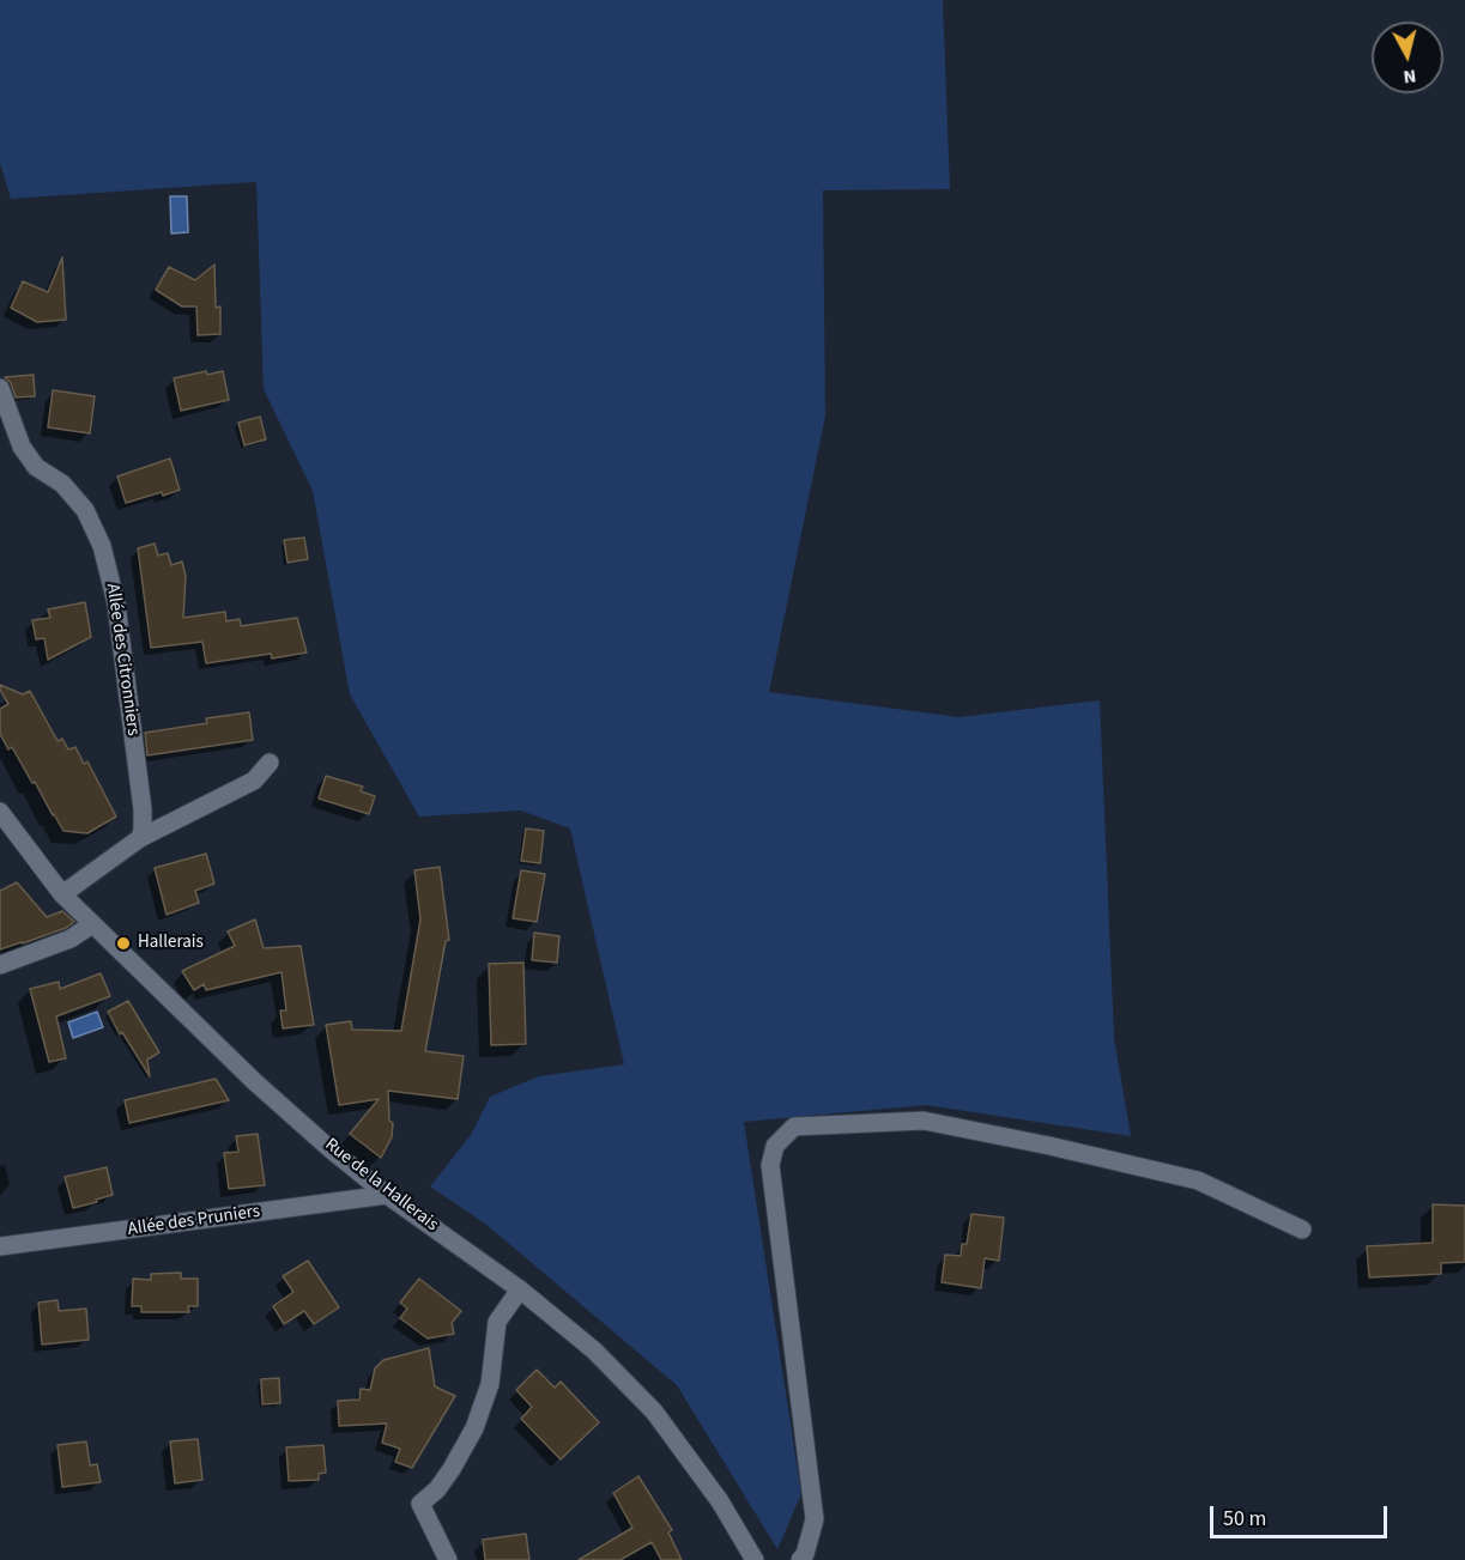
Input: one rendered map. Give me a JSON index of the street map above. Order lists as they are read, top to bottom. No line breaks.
{"streets":{"street":["Allée des Citronniers","Rue de la Hallerais","Allée des Pruniers"]},"crossings":[["Rue de la Hallerais","Allée des Pruniers"]],"places":["Hallerais"],"scale_bar":"50 m","north":"bottom"}
